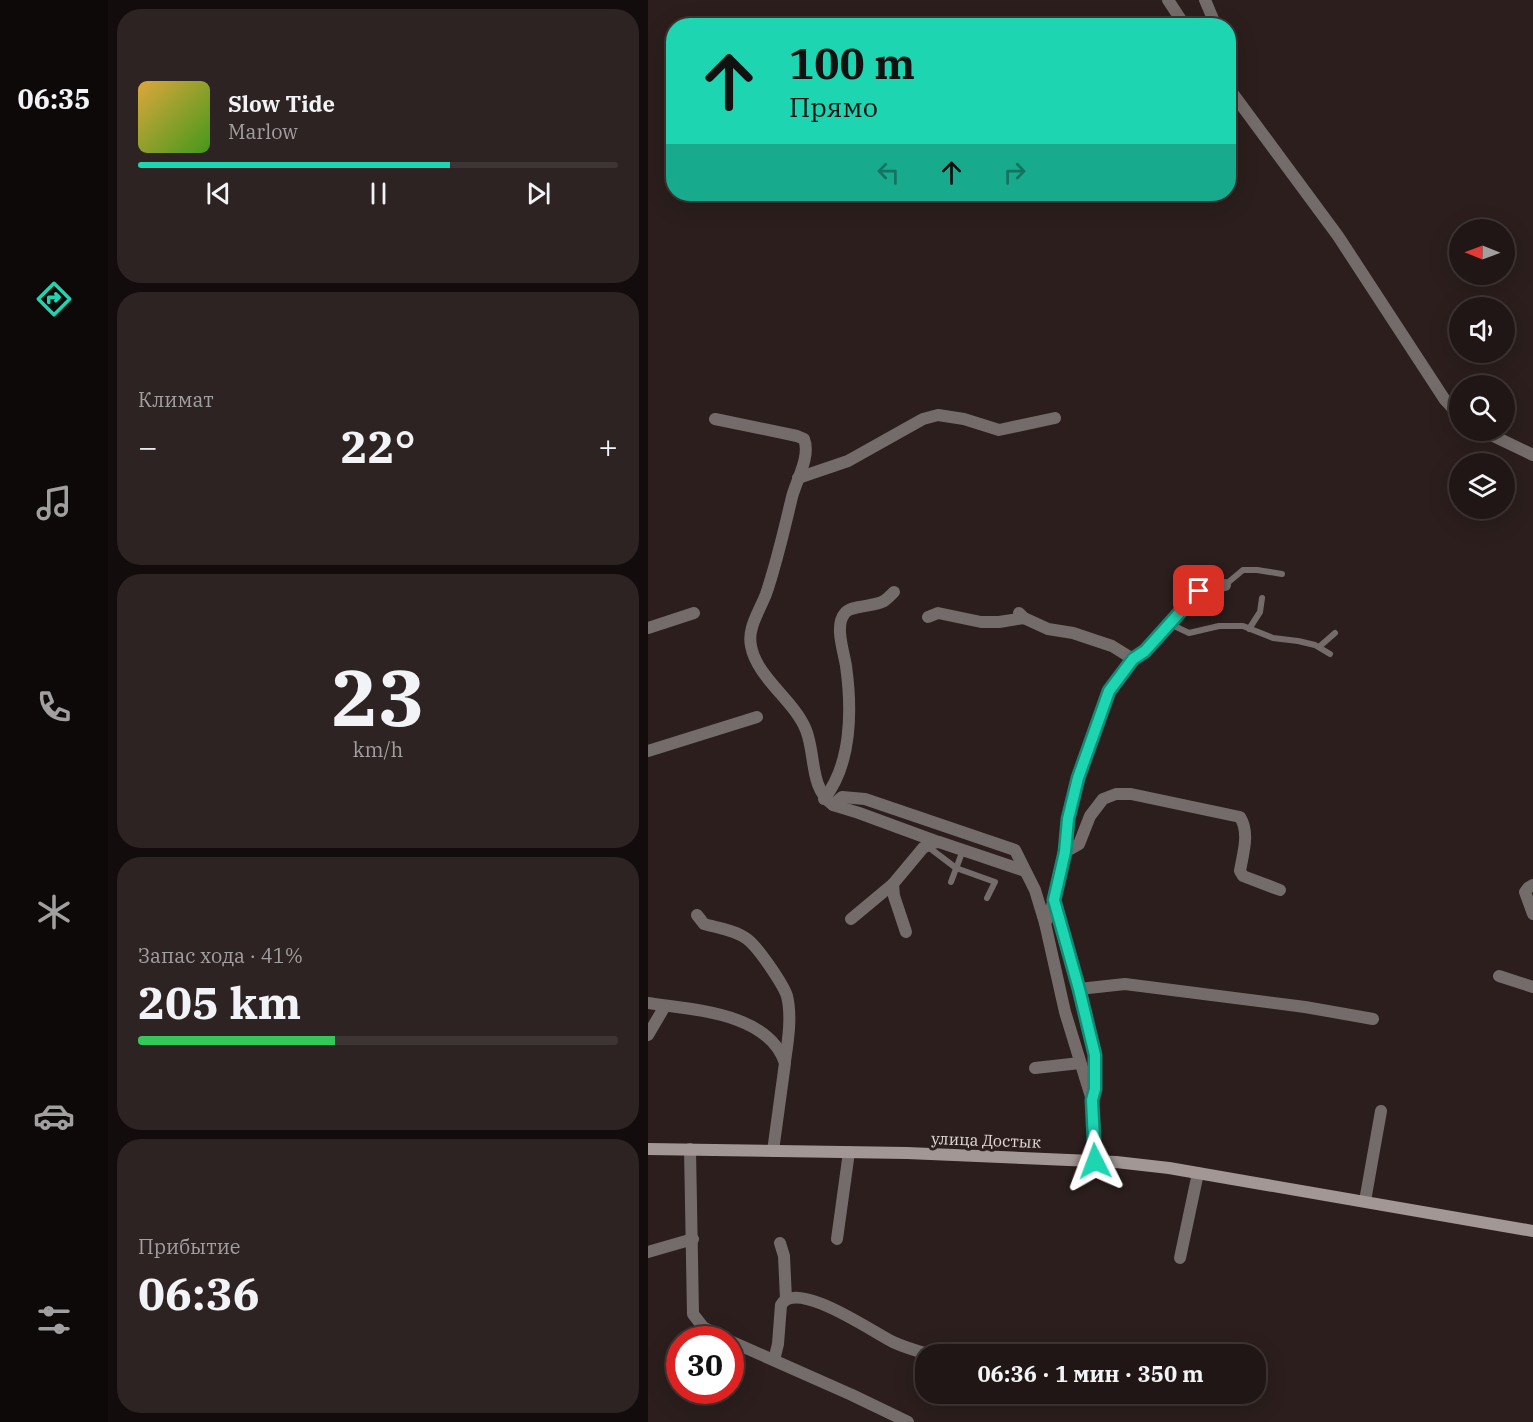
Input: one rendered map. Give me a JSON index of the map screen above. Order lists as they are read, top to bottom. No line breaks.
{"streets":{"main road":["улица Достык"]},"north":"left","page":{"tabs":"06:35","turn":["100 m","Прямо"],"song":["Slow Tide","Marlow"],"tile":["Климат",["23","km/h"],["Запас хода · 41%","205 km"],["Прибытие","06:36"]],"heat":["−","22°","+"],"limit":"30","trip":"06:36 · 1 мин · 350 m"}}
